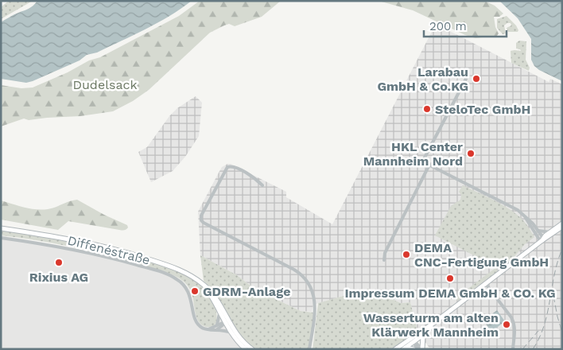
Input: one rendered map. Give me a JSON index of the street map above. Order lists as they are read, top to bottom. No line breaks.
{"streets":{"main road":["Diffenéstraße"]},"parks":["Dudelsack"],"places":["Larabau GmbH & Co.KG","SteloTec GmbH","HKL Center Mannheim Nord","DEMA CNC-Fertigung GmbH","Rixius AG","Impressum DEMA GmbH & CO. KG","GDRM-Anlage","Wasserturm am alten Klärwerk Mannheim"],"scale_bar":"200 m"}
